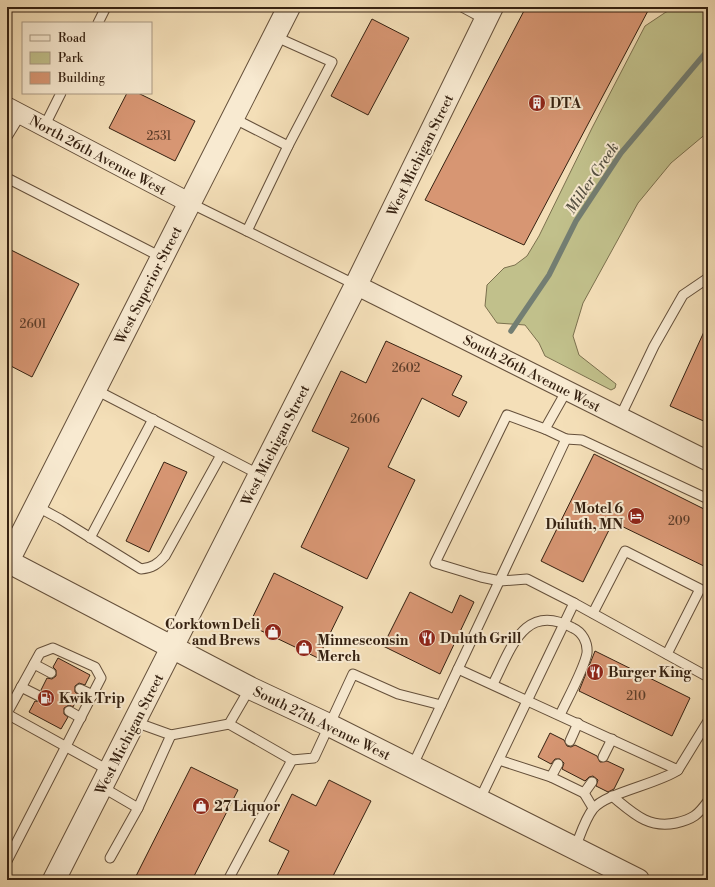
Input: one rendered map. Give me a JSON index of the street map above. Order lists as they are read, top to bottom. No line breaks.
{"streets":{"street":["North 26th Avenue West","West Michigan Street","West Superior Street","South 26th Avenue West","South 27th Avenue West"]},"crossings":[["North 26th Avenue West","West Superior Street"],["West Michigan Street","South 26th Avenue West"],["West Michigan Street","South 27th Avenue West"],["West Superior Street","South 27th Avenue West"]],"water":["Miller Creek"],"places":{"building":["DTA"],"hotel":["Motel 6 Duluth, MN"],"shop":["Corktown Deli and Brews","Minnesconsin Merch","27 Liquor"],"restaurant":["Duluth Grill","Burger King"],"fuel station":["Kwik Trip"]},"house_numbers":["2531","2601","2602","2606","209","210"],"legend":["Road","Park","Building"]}
